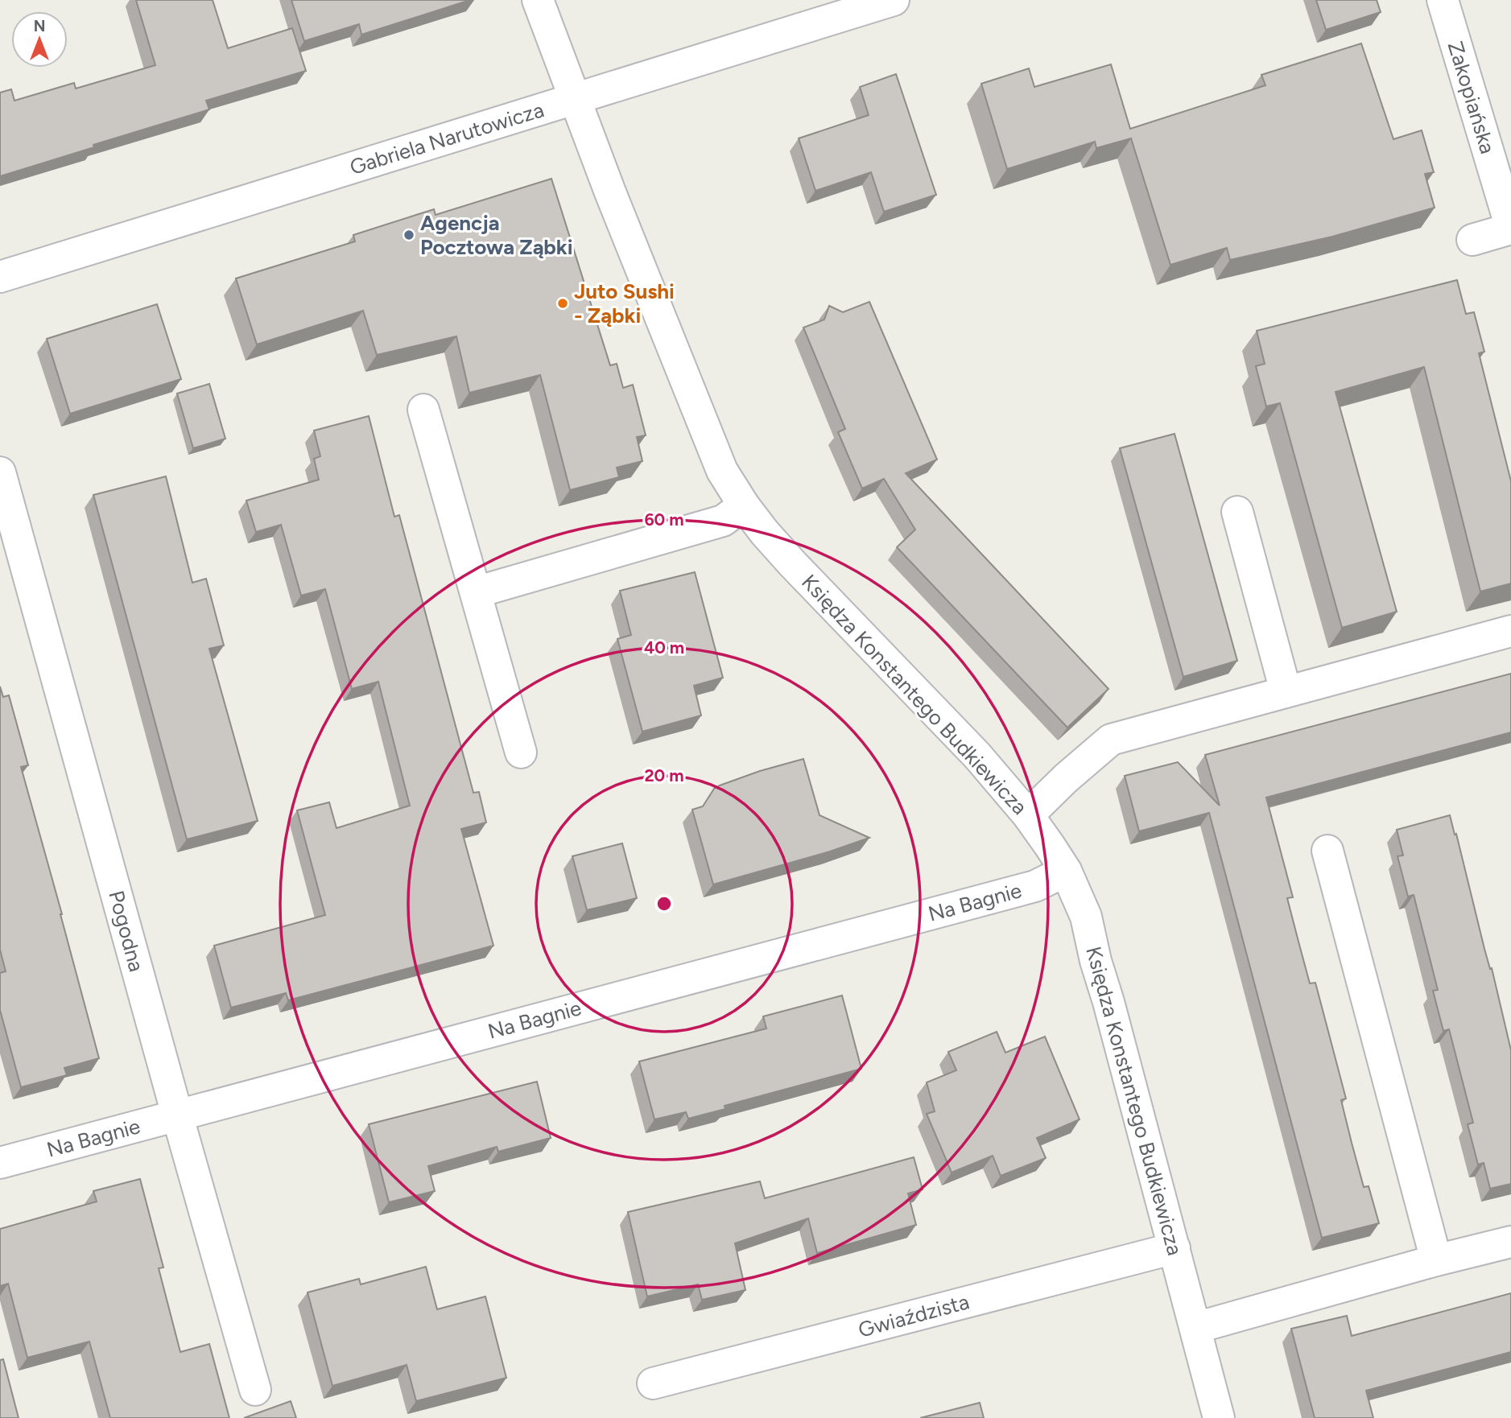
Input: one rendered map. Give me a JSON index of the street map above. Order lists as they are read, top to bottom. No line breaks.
{"streets":{"street":["Zakopiańska","Gabriela Narutowicza","Księdza Konstantego Budkiewicza","Na Bagnie","Pogodna","Gwiaździsta"]},"crossings":[["Gabriela Narutowicza","Księdza Konstantego Budkiewicza"],["Księdza Konstantego Budkiewicza","Na Bagnie"],["Księdza Konstantego Budkiewicza","Gwiaździsta"],["Na Bagnie","Pogodna"]],"places":["Agencja Pocztowa Ząbki","Juto Sushi - Ząbki"],"north":"top","rings":["60 m","40 m","20 m"]}
